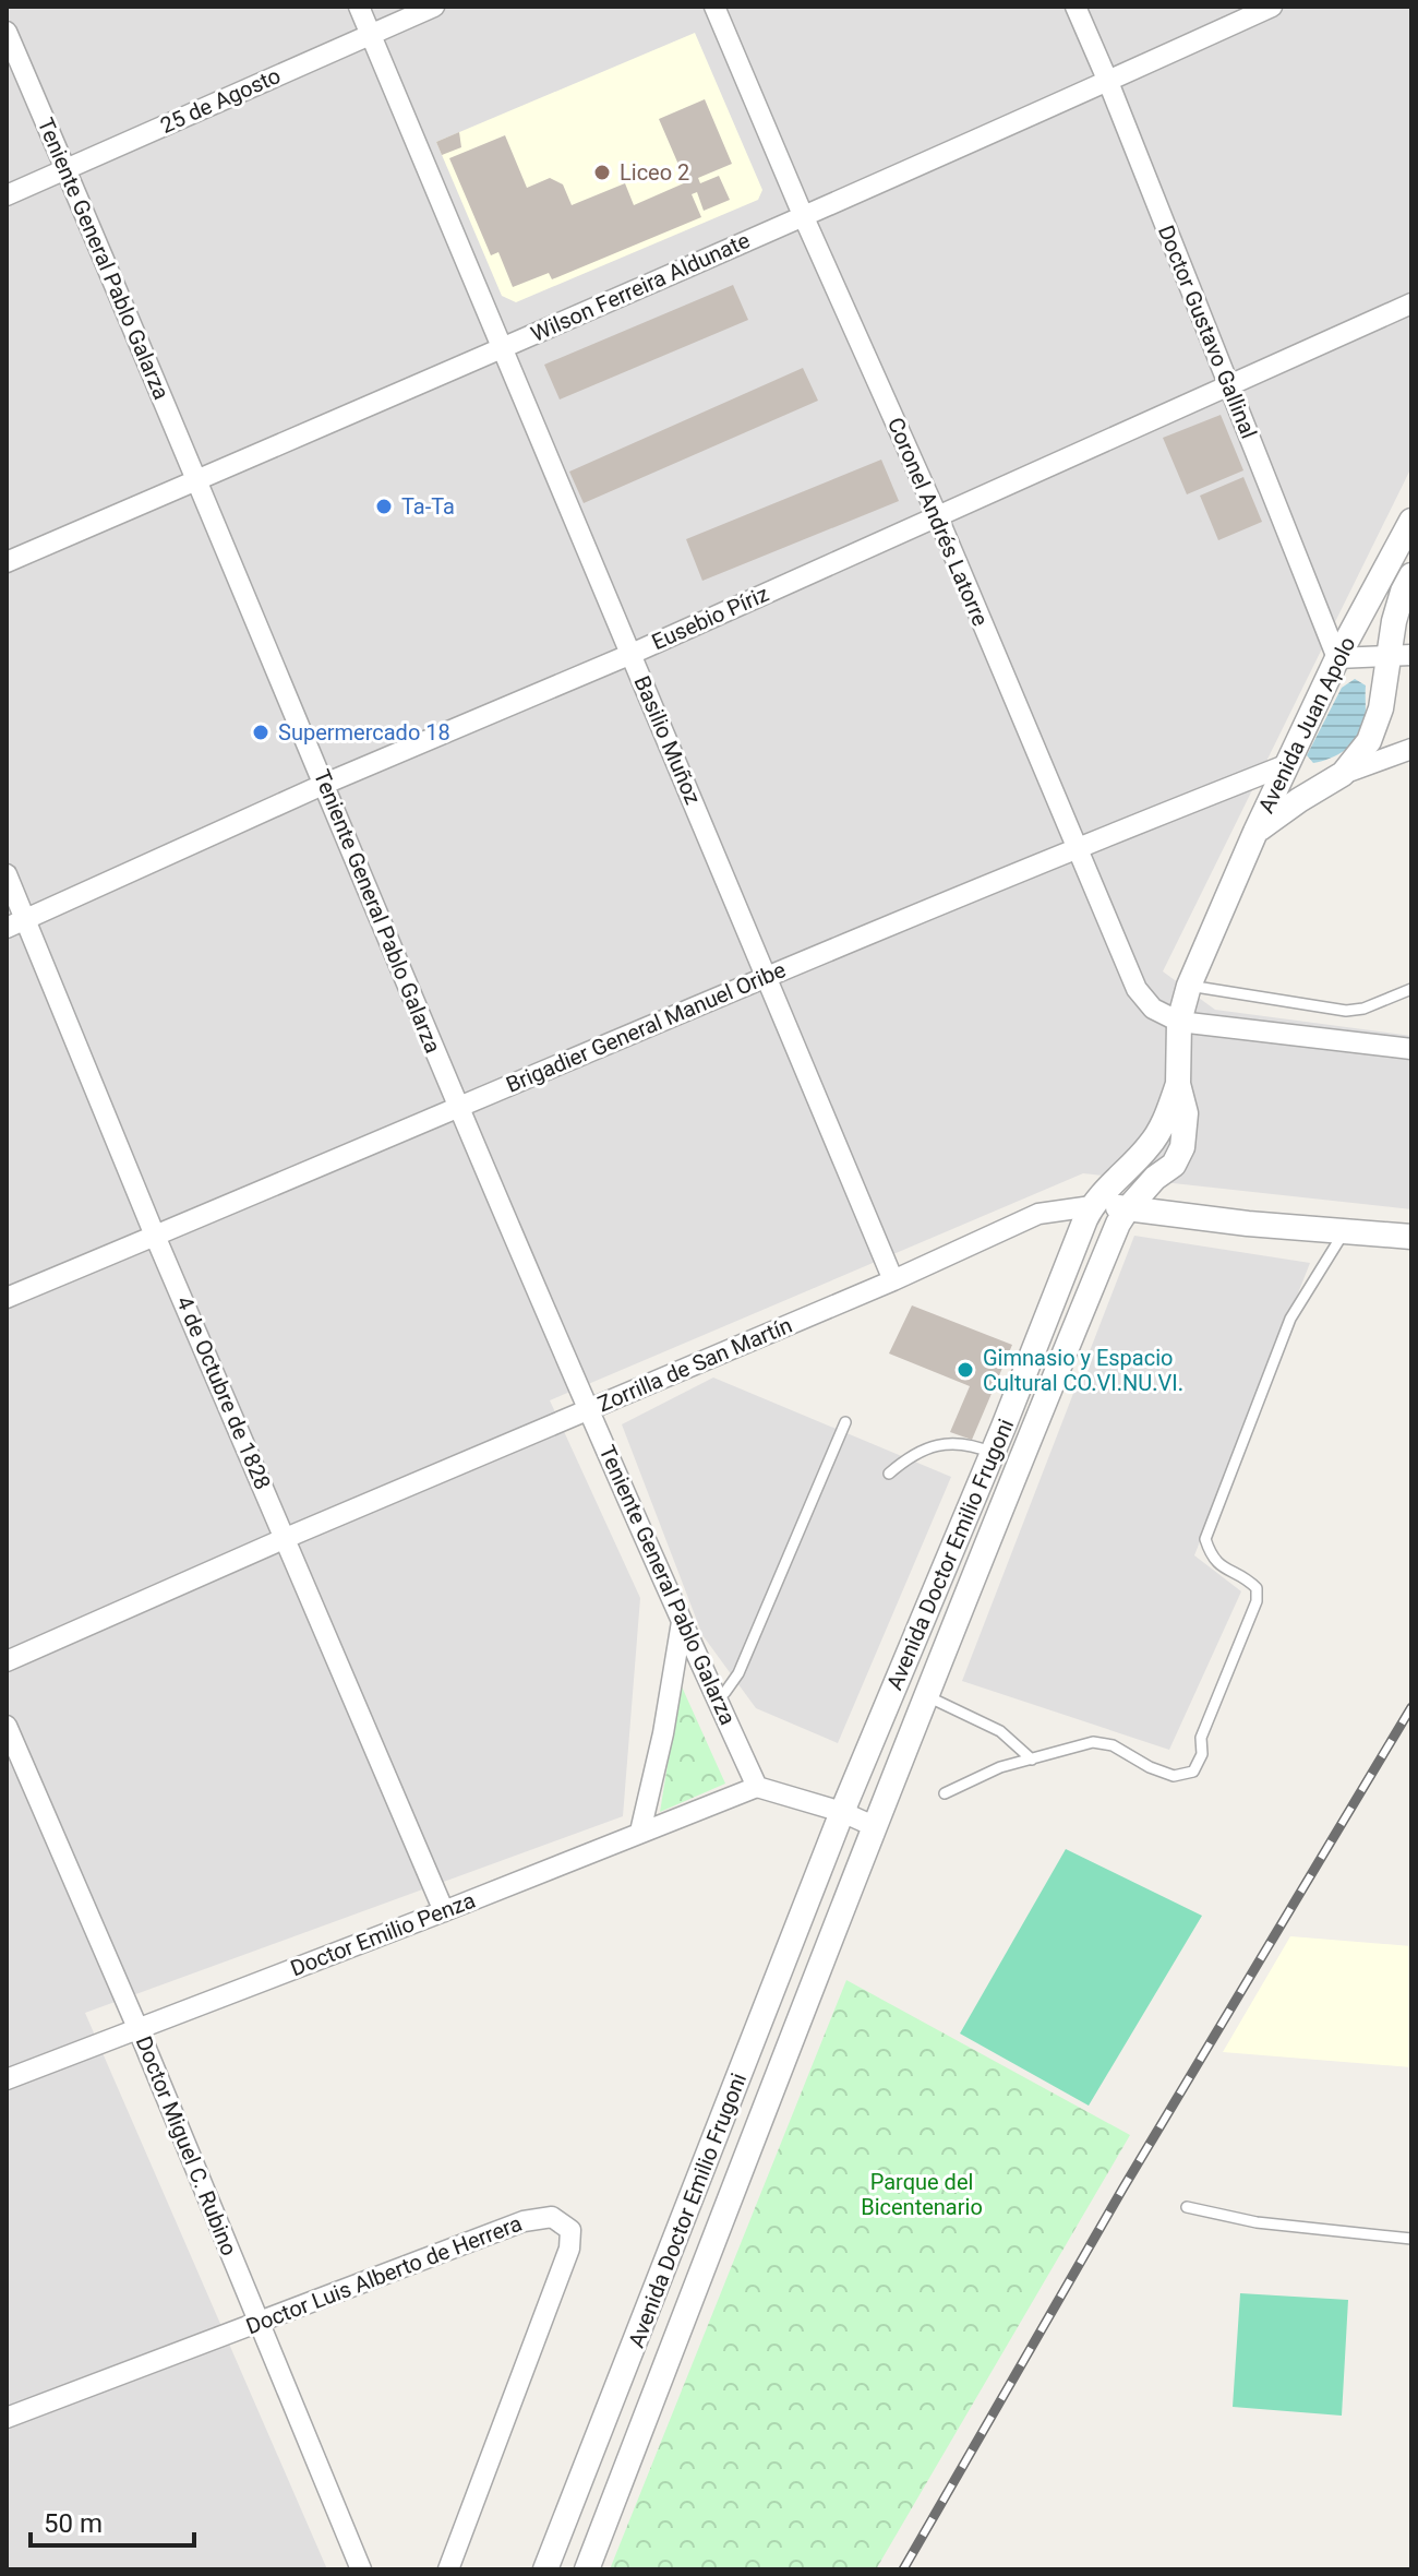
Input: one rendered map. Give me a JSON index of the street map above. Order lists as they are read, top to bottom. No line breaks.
{"streets":{"street":["25 de Agosto","Teniente General Pablo Galarza","Wilson Ferreira Aldunate","Doctor Gustavo Gallinal","Coronel Andrés Latorre","Eusebio Píriz","Avenida Juan Apolo","Basilio Muñoz","Brigadier General Manuel Oribe","Zorrilla de San Martín","4 de Octubre de 1828","Avenida Doctor Emilio Frugoni","Doctor Emilio Penza","Doctor Miguel C. Rubino","Doctor Luis Alberto de Herrera"]},"crossings":[["25 de Agosto","Teniente General Pablo Galarza"],["25 de Agosto","Basilio Muñoz"],["Teniente General Pablo Galarza","Wilson Ferreira Aldunate"],["Teniente General Pablo Galarza","Eusebio Píriz"],["Teniente General Pablo Galarza","Brigadier General Manuel Oribe"],["Teniente General Pablo Galarza","Zorrilla de San Martín"],["Teniente General Pablo Galarza","Doctor Emilio Penza"],["Wilson Ferreira Aldunate","Doctor Gustavo Gallinal"],["Wilson Ferreira Aldunate","Coronel Andrés Latorre"],["Wilson Ferreira Aldunate","Basilio Muñoz"],["Doctor Gustavo Gallinal","Eusebio Píriz"],["Doctor Gustavo Gallinal","Avenida Juan Apolo"],["Coronel Andrés Latorre","Eusebio Píriz"],["Coronel Andrés Latorre","Brigadier General Manuel Oribe"],["Eusebio Píriz","Basilio Muñoz"],["Eusebio Píriz","4 de Octubre de 1828"],["Avenida Juan Apolo","Brigadier General Manuel Oribe"],["Basilio Muñoz","Brigadier General Manuel Oribe"],["Basilio Muñoz","Zorrilla de San Martín"],["Brigadier General Manuel Oribe","4 de Octubre de 1828"],["Zorrilla de San Martín","4 de Octubre de 1828"],["Zorrilla de San Martín","Avenida Doctor Emilio Frugoni"],["4 de Octubre de 1828","Doctor Emilio Penza"],["Doctor Emilio Penza","Doctor Miguel C. Rubino"],["Doctor Miguel C. Rubino","Doctor Luis Alberto de Herrera"]],"parks":["Parque del Bicentenario"],"places":["Liceo 2","Ta-Ta","Supermercado 18","Gimnasio y Espacio Cultural CO.VI.NU.VI."],"scale_bar":"50 m"}
